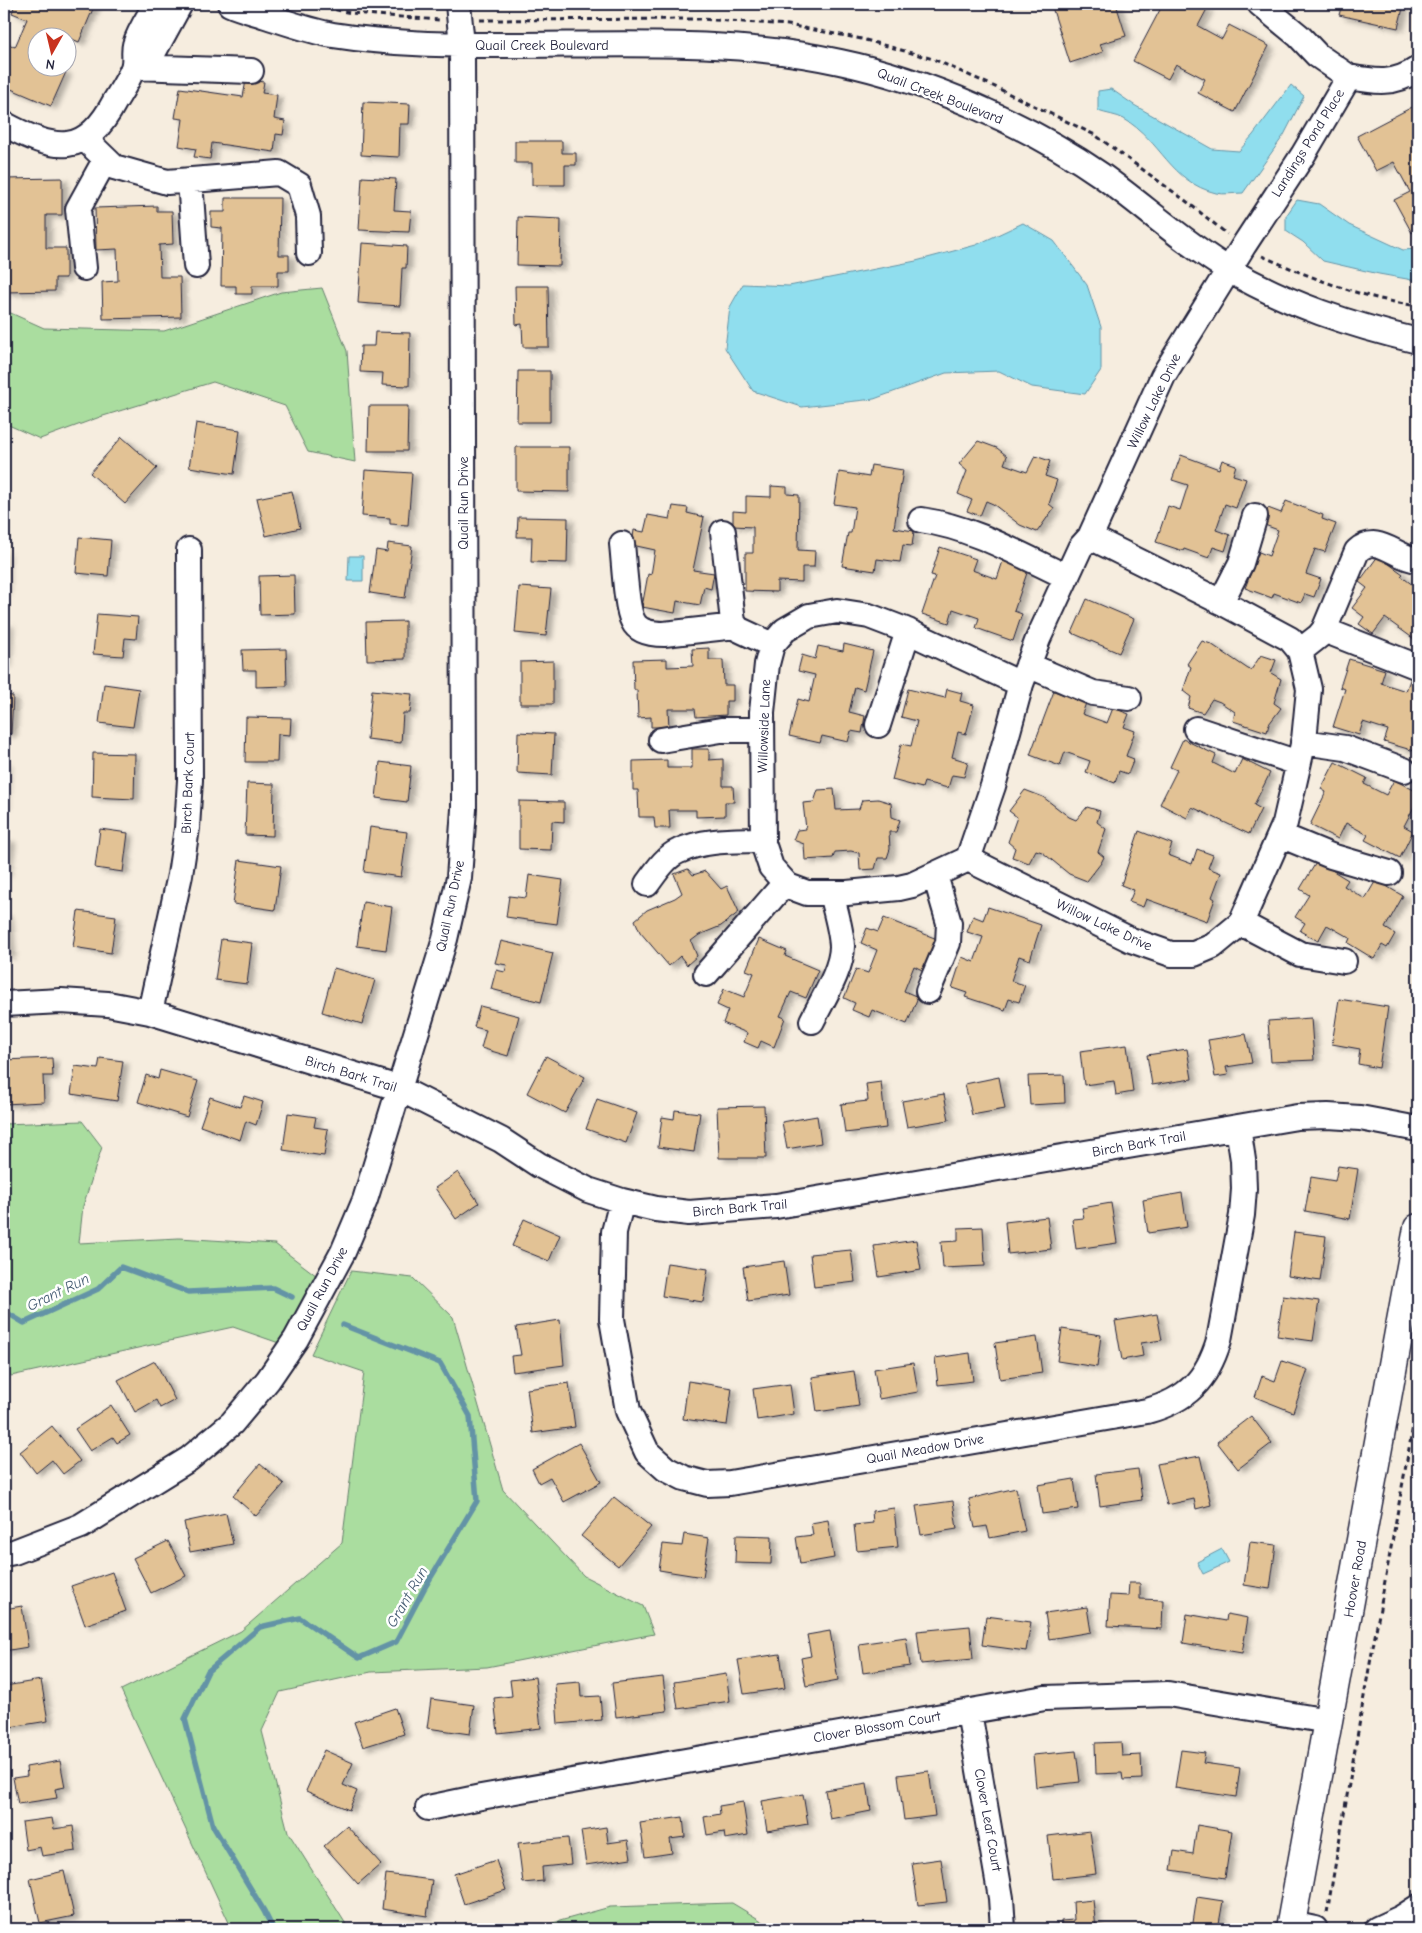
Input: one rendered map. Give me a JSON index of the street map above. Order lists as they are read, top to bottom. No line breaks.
{"streets":{"main road":["Hoover Road"],"street":["Quail Creek Boulevard","Landings Pond Place","Willow Lake Drive","Quail Run Drive","Willowside Lane","Birch Bark Court","Birch Bark Trail","Quail Meadow Drive","Clover Blossom Court","Clover Leaf Court"]},"crossings":[["Quail Creek Boulevard","Landings Pond Place"],["Quail Creek Boulevard","Willow Lake Drive"],["Quail Creek Boulevard","Quail Run Drive"],["Landings Pond Place","Willow Lake Drive"],["Willow Lake Drive","Willowside Lane"],["Quail Run Drive","Birch Bark Trail"],["Birch Bark Court","Birch Bark Trail"],["Birch Bark Trail","Quail Meadow Drive"],["Hoover Road","Clover Blossom Court"],["Clover Blossom Court","Clover Leaf Court"]],"water":["Grant Run"],"north":"bottom"}
